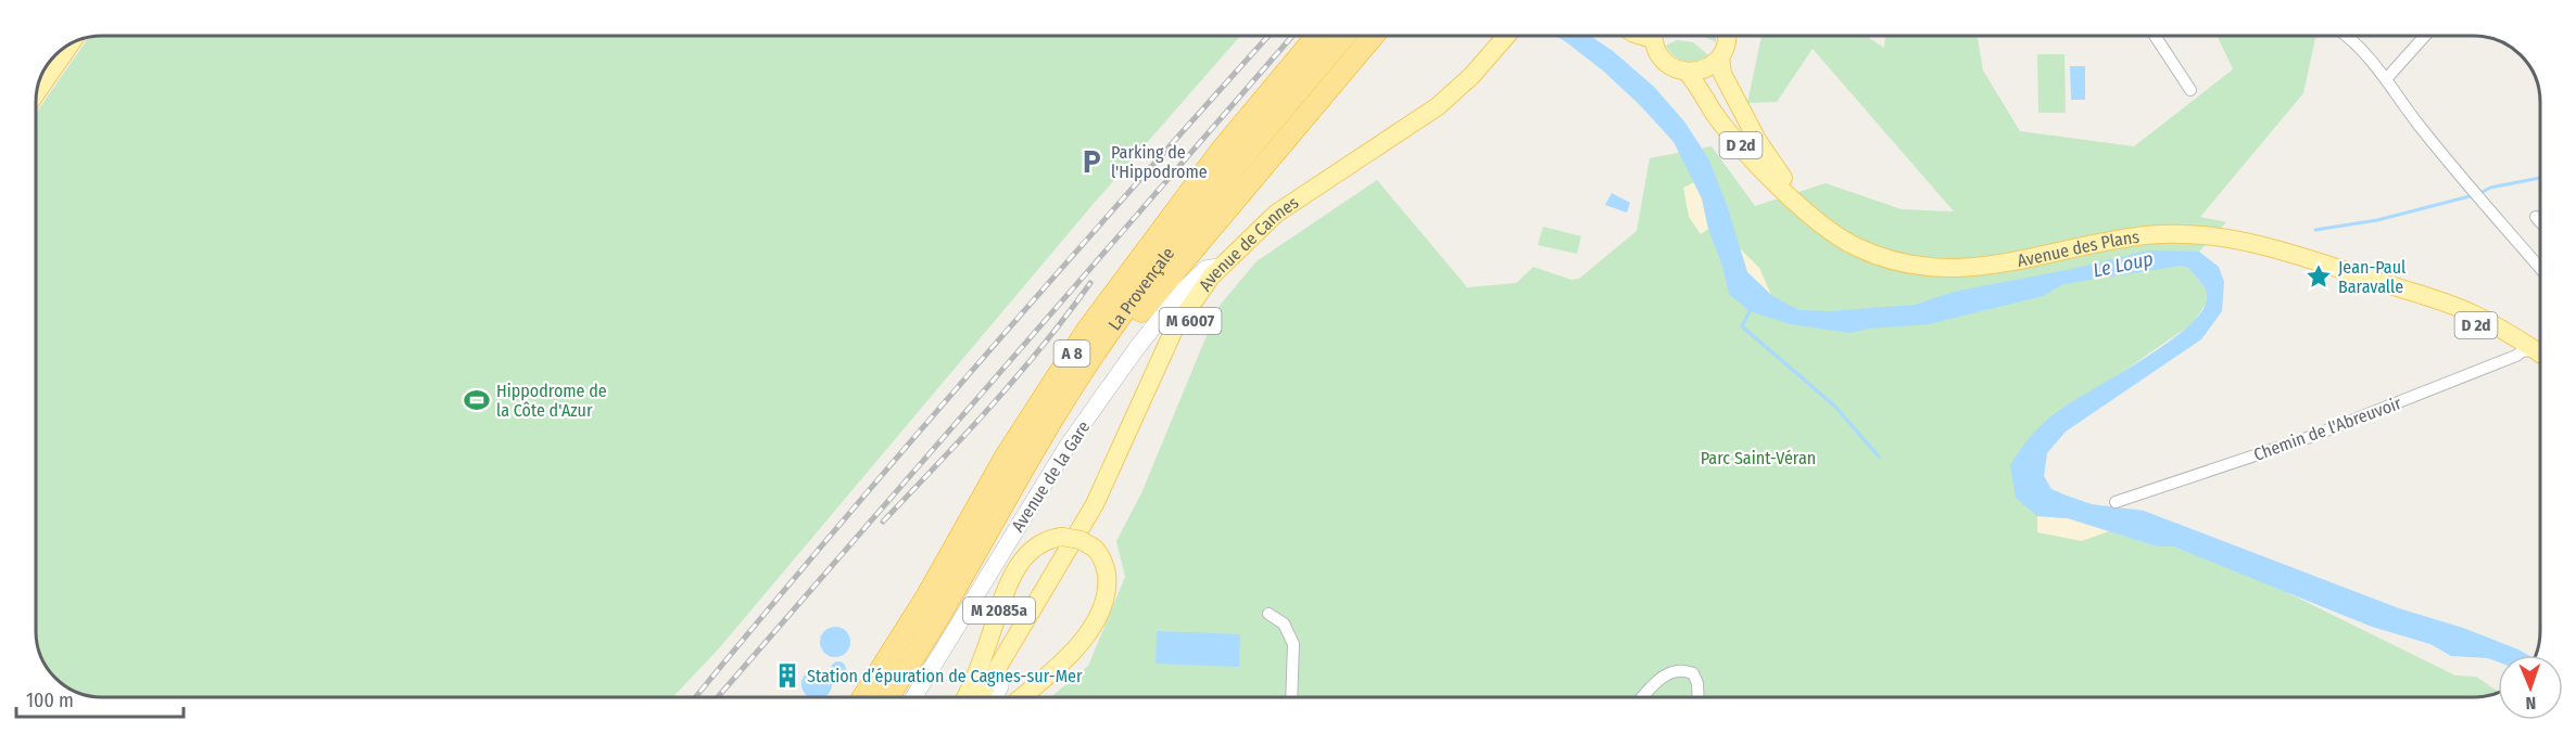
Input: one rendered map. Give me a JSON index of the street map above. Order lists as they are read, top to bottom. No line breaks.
{"streets":{"highway":["La Provençale","A 8"],"main road":["D 2d","Avenue de Cannes","Avenue des Plans","M 6007","Avenue de la Gare","M 2085a"],"street":["Chemin de l'Abreuvoir"]},"crossings":[["Avenue de Cannes","Avenue de la Gare"],["Avenue des Plans","Chemin de l'Abreuvoir"]],"water":["Le Loup"],"parks":["Parc Saint-Véran"],"places":{"parking":["Parking de l'Hippodrome"],"place":["Jean-Paul Baravalle"],"sports":["Hippodrome de la Côte d'Azur"],"building":["Station d’épuration de Cagnes-sur-Mer"]},"scale_bar":"100 m","north":"bottom"}
